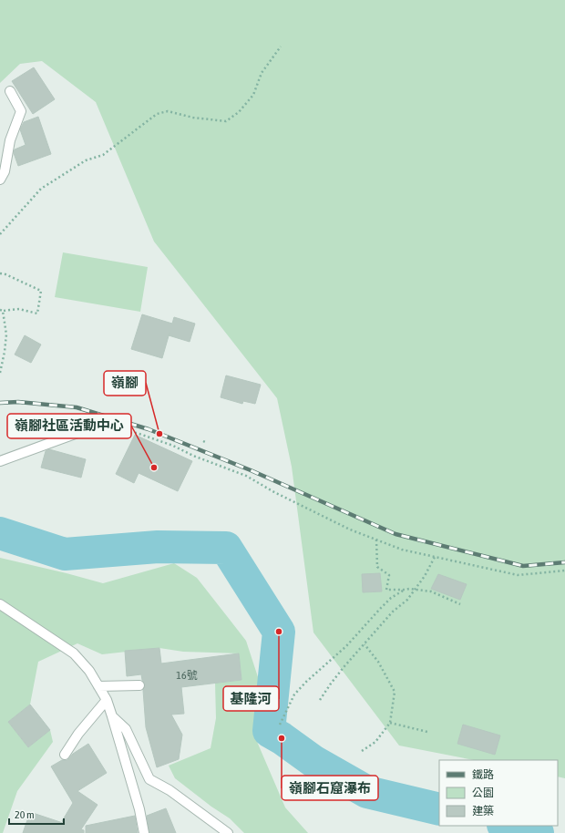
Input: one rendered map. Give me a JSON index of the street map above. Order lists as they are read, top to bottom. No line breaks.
{"places":["嶺腳","嶺腳社區活動中心","基隆河","嶺腳石窟瀑布"],"house_numbers":["16號"],"legend":["鐵路","公園","建築"],"scale_bar":"20 m"}
